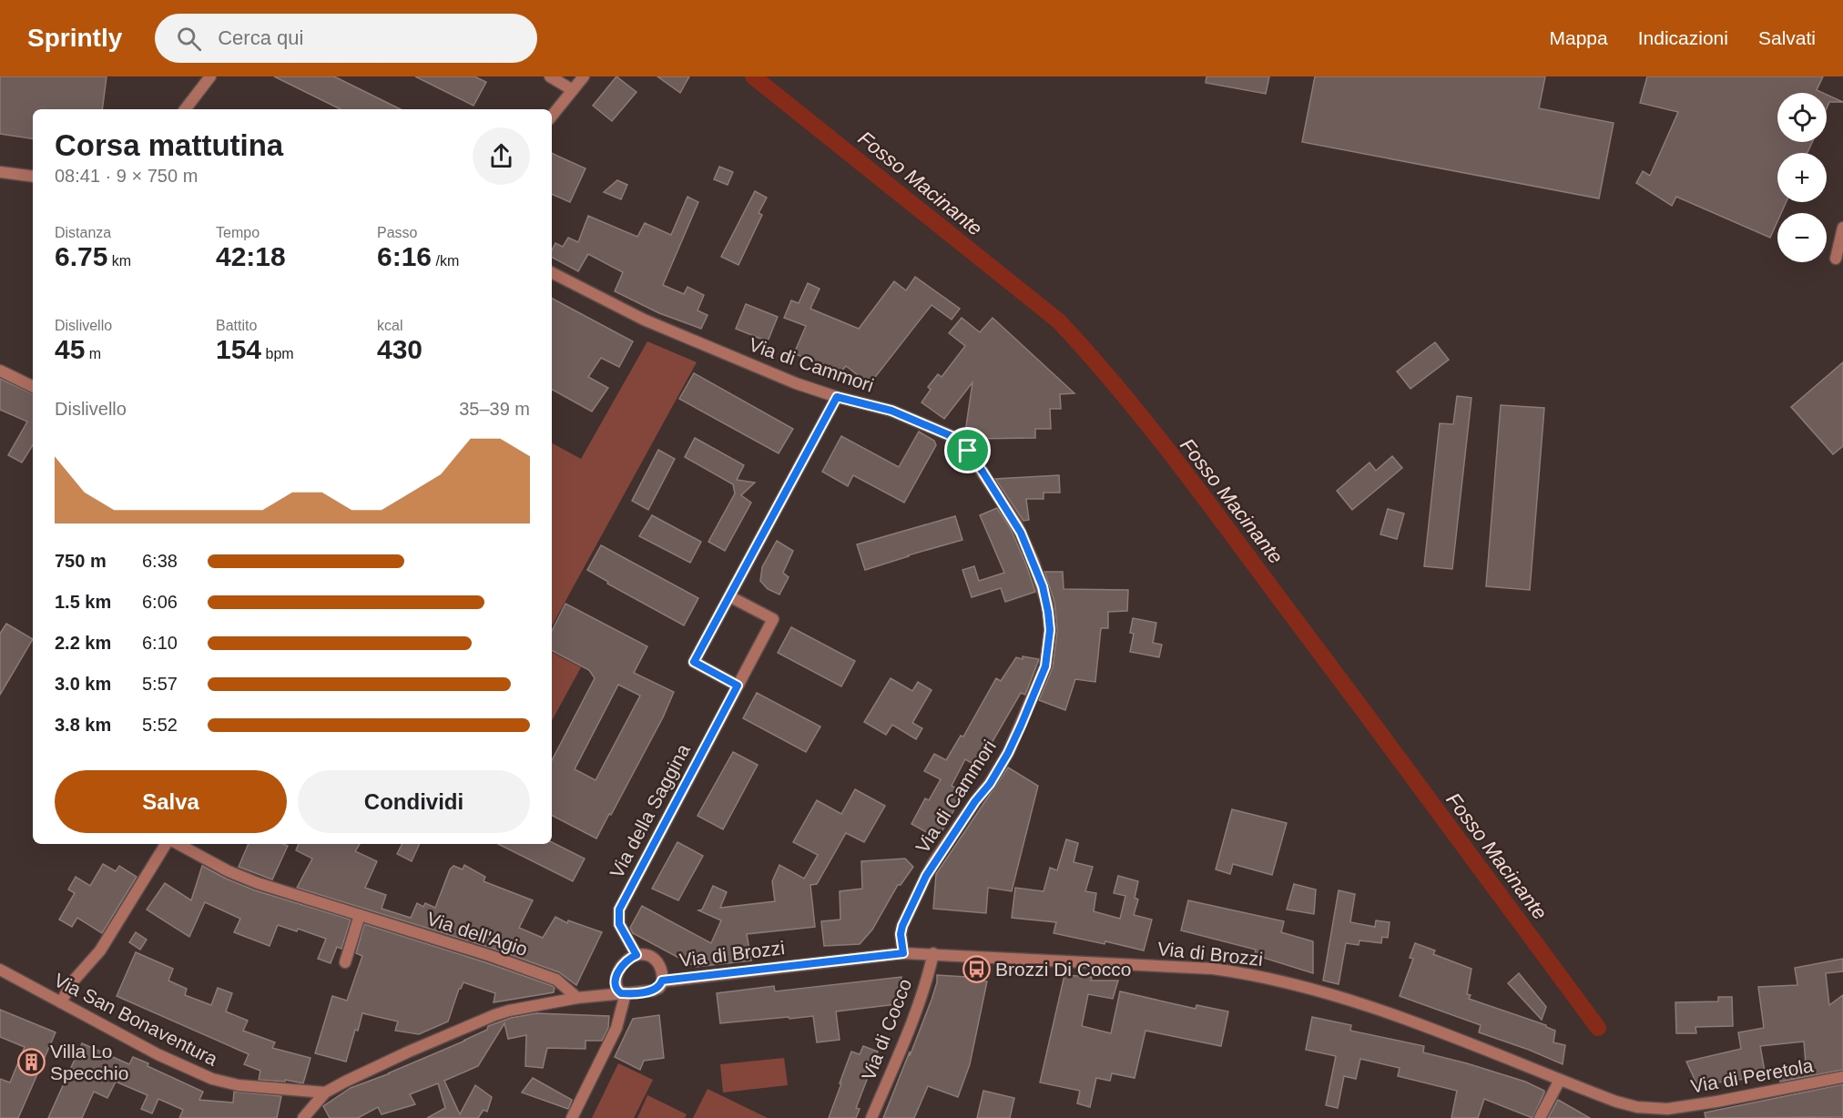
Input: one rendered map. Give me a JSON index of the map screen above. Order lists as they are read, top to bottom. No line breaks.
{"streets":{"street":["Via di Cammori","Via della Saggina","Via dell'Agio","Via di Brozzi","Via San Bonaventura","Via di Cocco","Via di Peretola"]},"crossings":[["Via di Cammori","Via di Brozzi"],["Via della Saggina","Via di Brozzi"],["Via dell'Agio","Via di Brozzi"],["Via di Brozzi","Via San Bonaventura"],["Via di Brozzi","Via di Cocco"],["Via di Brozzi","Via di Peretola"]],"water":["Fosso Macinante"],"places":{"bus stop":["Brozzi Di Cocco"],"building":["Villa Lo Specchio"]},"page":{"header":"Sprintly","search":"Cerca qui","nav":["Mappa","Indicazioni","Salvati"],"map_buttons":["+","−"],"heading":["Corsa mattutina","08:41 · 9 × 750 m"],"stats":[["Distanza","6.75 km"],["Tempo","42:18"],["Passo","6:16 /km"],["Dislivello","45 m"],["Battito","154 bpm"],["kcal","430"]],"chart":["Dislivello","35–39 m"],"list":[{"name":"750 m","note":"6:38"},{"name":"1.5 km","note":"6:06"},{"name":"2.2 km","note":"6:10"},{"name":"3.0 km","note":"5:57"},{"name":"3.8 km","note":"5:52"}],"buttons":["Salva","Condividi"]}}
